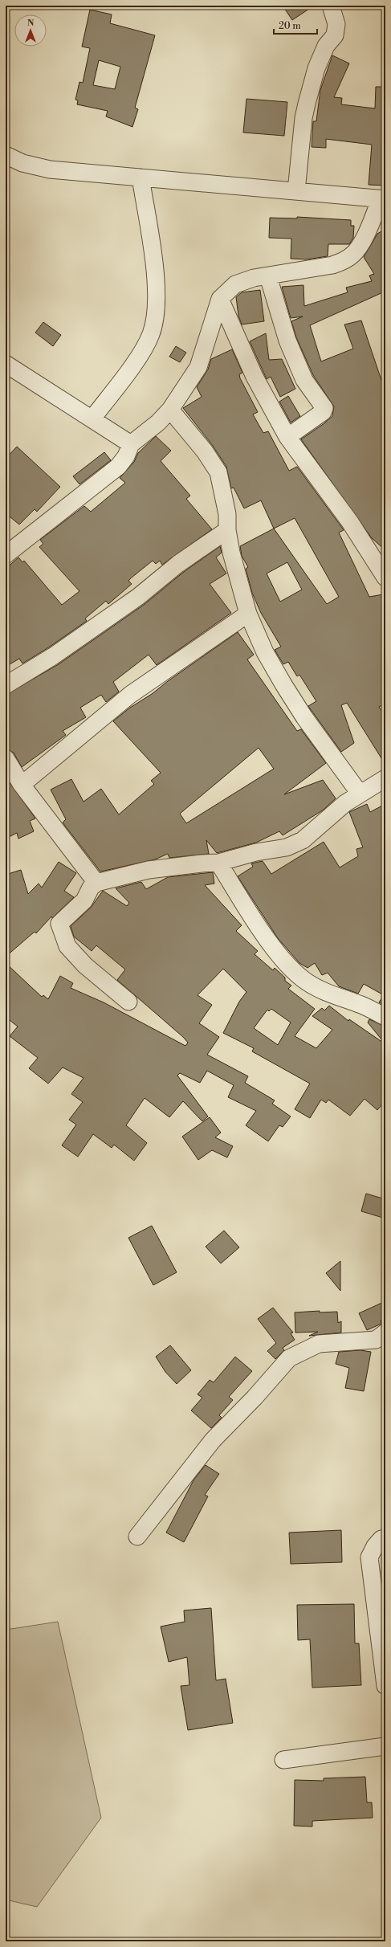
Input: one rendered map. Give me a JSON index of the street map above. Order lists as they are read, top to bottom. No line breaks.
{"scale_bar":"20 m","north":"top"}
